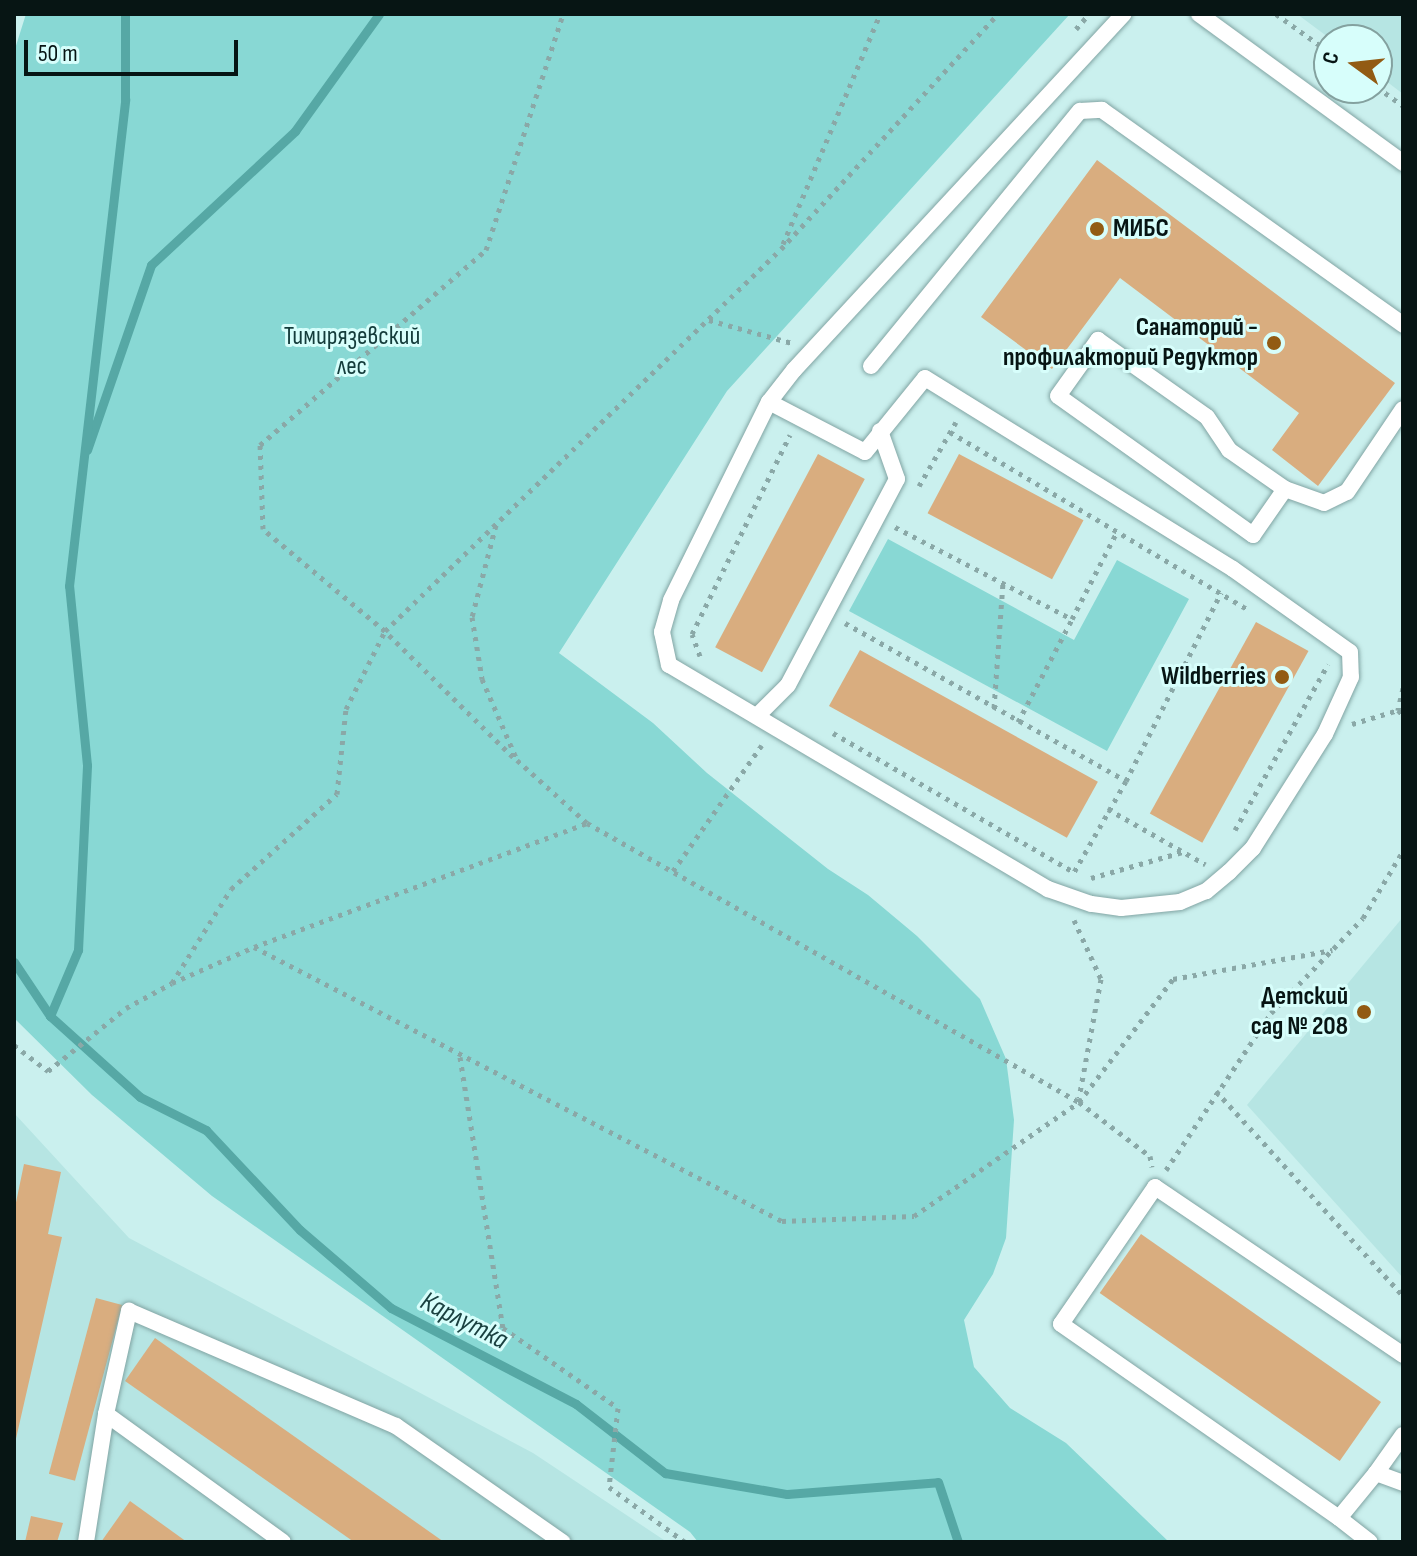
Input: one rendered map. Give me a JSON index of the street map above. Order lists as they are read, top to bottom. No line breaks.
{"water":["Карлутка"],"parks":["Тимирязевский лес"],"places":["МИБС","Санаторий - профилакторий Редуктор","Wildberries","Детский сад № 208"],"scale_bar":"50 m","north":"left"}
